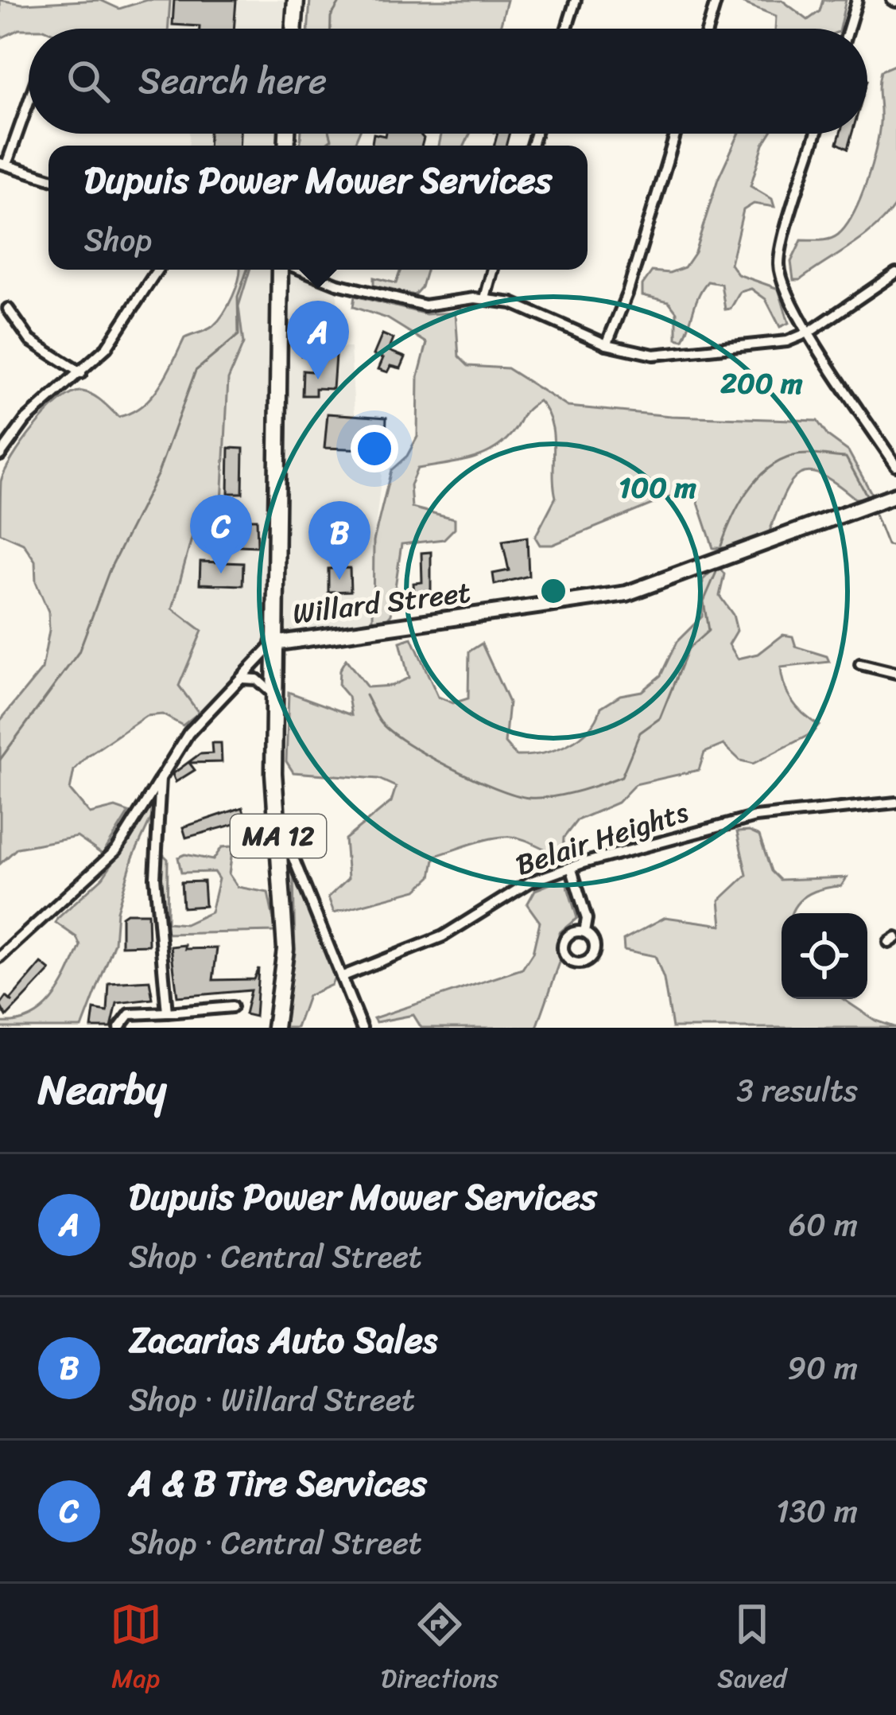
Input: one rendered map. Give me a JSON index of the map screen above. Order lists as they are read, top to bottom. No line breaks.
{"streets":{"main road":["MA 12"],"street":["Willard Street","Belair Heights"]},"crossings":[["Willard Street","MA 12"]],"page":{"search":"Search here","popup":["Dupuis Power Mower Services","Shop"],"pins":["A","C","B"],"heading":["Nearby","3 results"],"list":[{"mark":"A","name":"Dupuis Power Mower Services","note":"Shop · Central Street","value":"60 m"},{"mark":"B","name":"Zacarias Auto Sales","note":"Shop · Willard Street","value":"90 m"},{"mark":"C","name":"A & B Tire Services","note":"Shop · Central Street","value":"130 m"}],"nav":["Map","Directions","Saved"]},"rings":["200 m","100 m"]}
